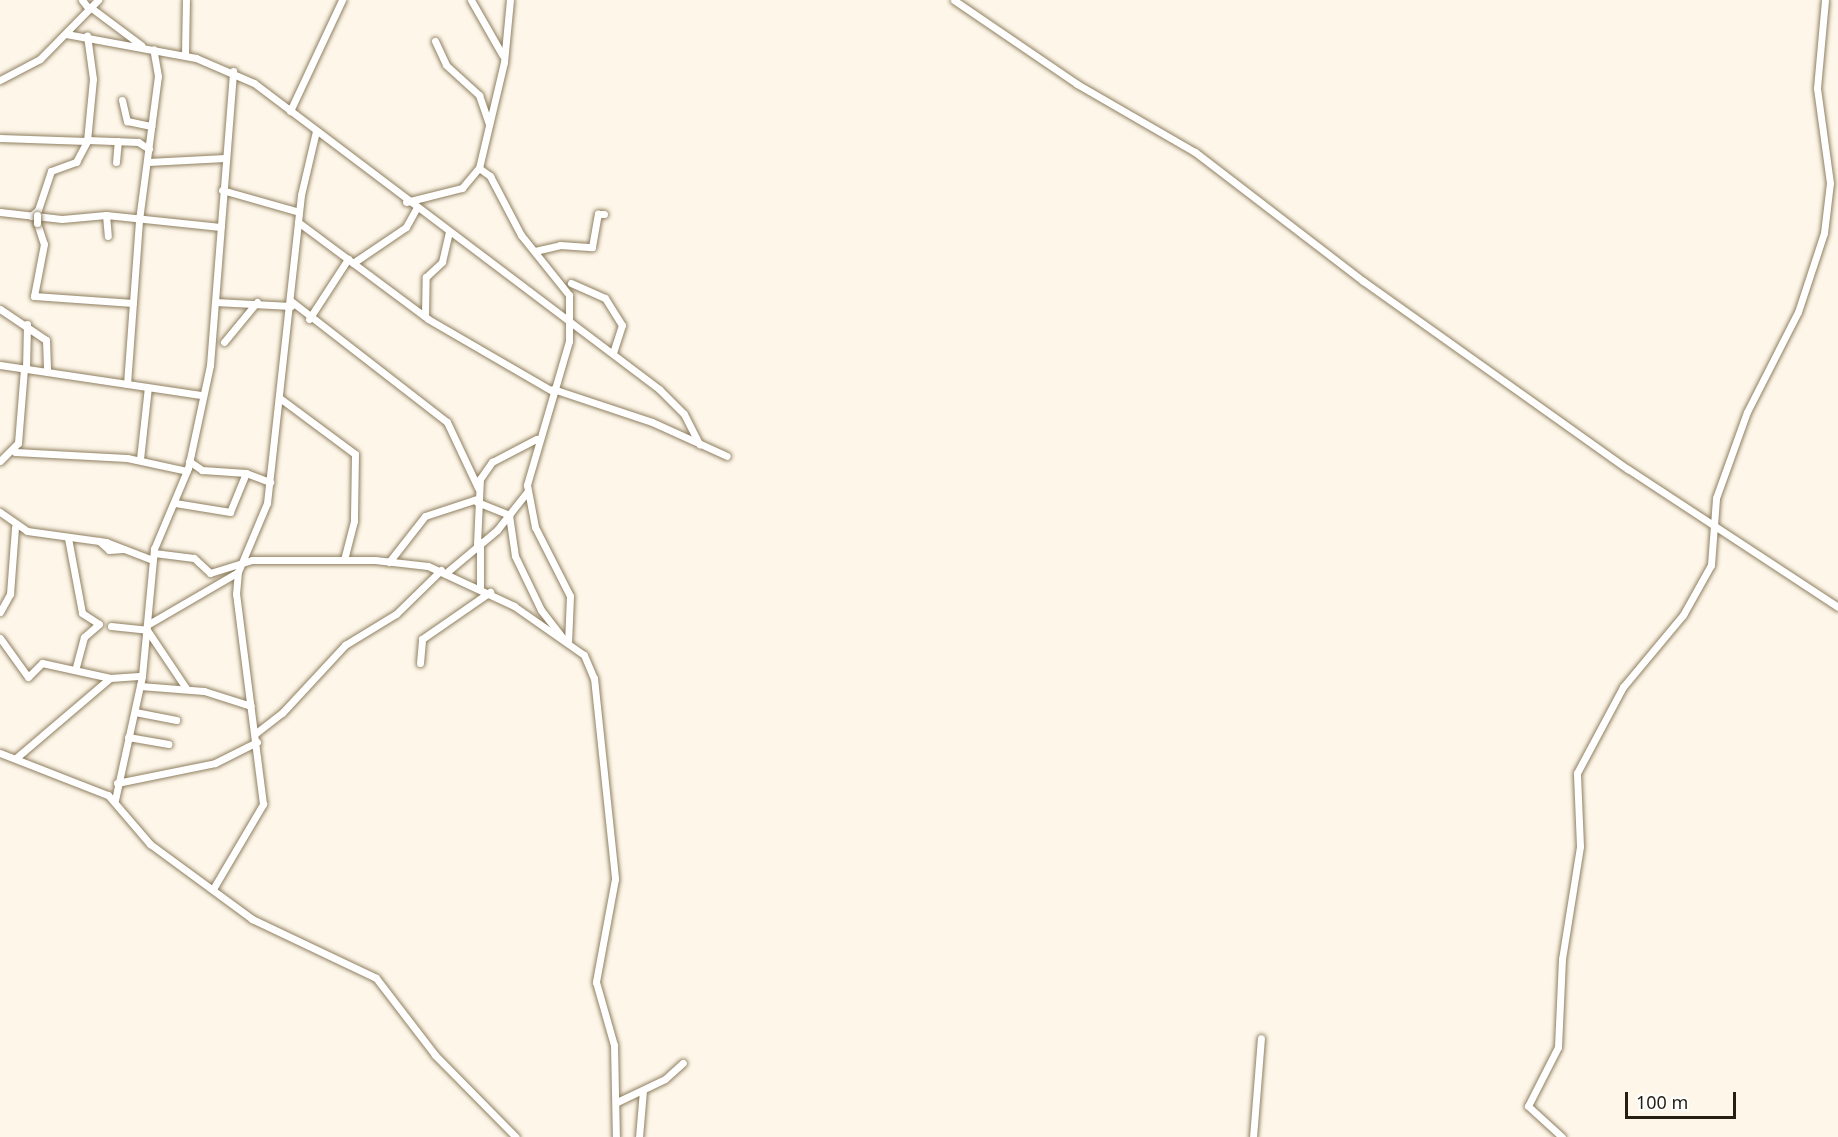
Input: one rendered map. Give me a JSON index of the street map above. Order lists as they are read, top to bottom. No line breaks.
{"scale_bar":"100 m"}
